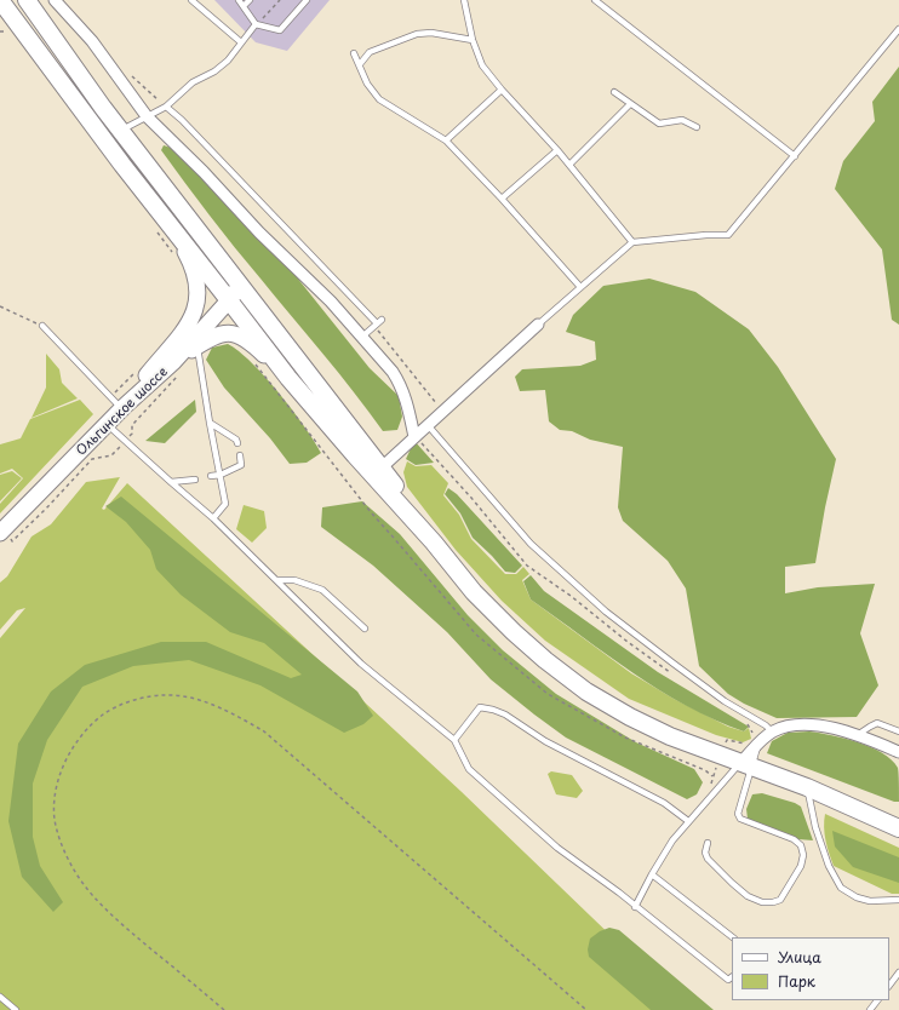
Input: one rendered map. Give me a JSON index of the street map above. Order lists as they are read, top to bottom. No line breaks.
{"streets":{"main road":["Ольгинское шоссе"]},"legend":["Улица","Парк"]}
